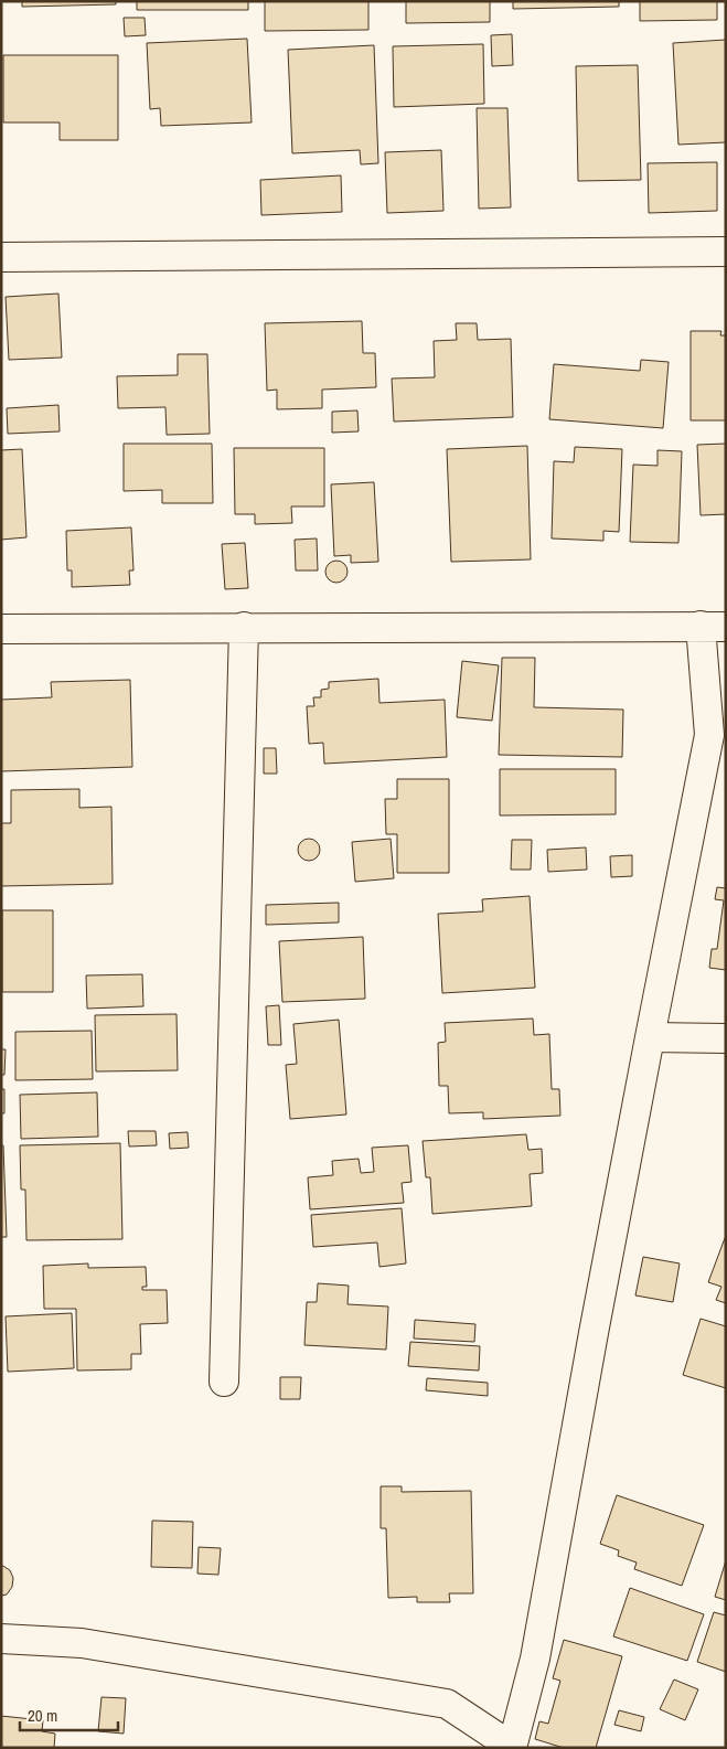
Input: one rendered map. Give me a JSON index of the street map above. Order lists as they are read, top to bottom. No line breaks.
{"scale_bar":"20 m"}
